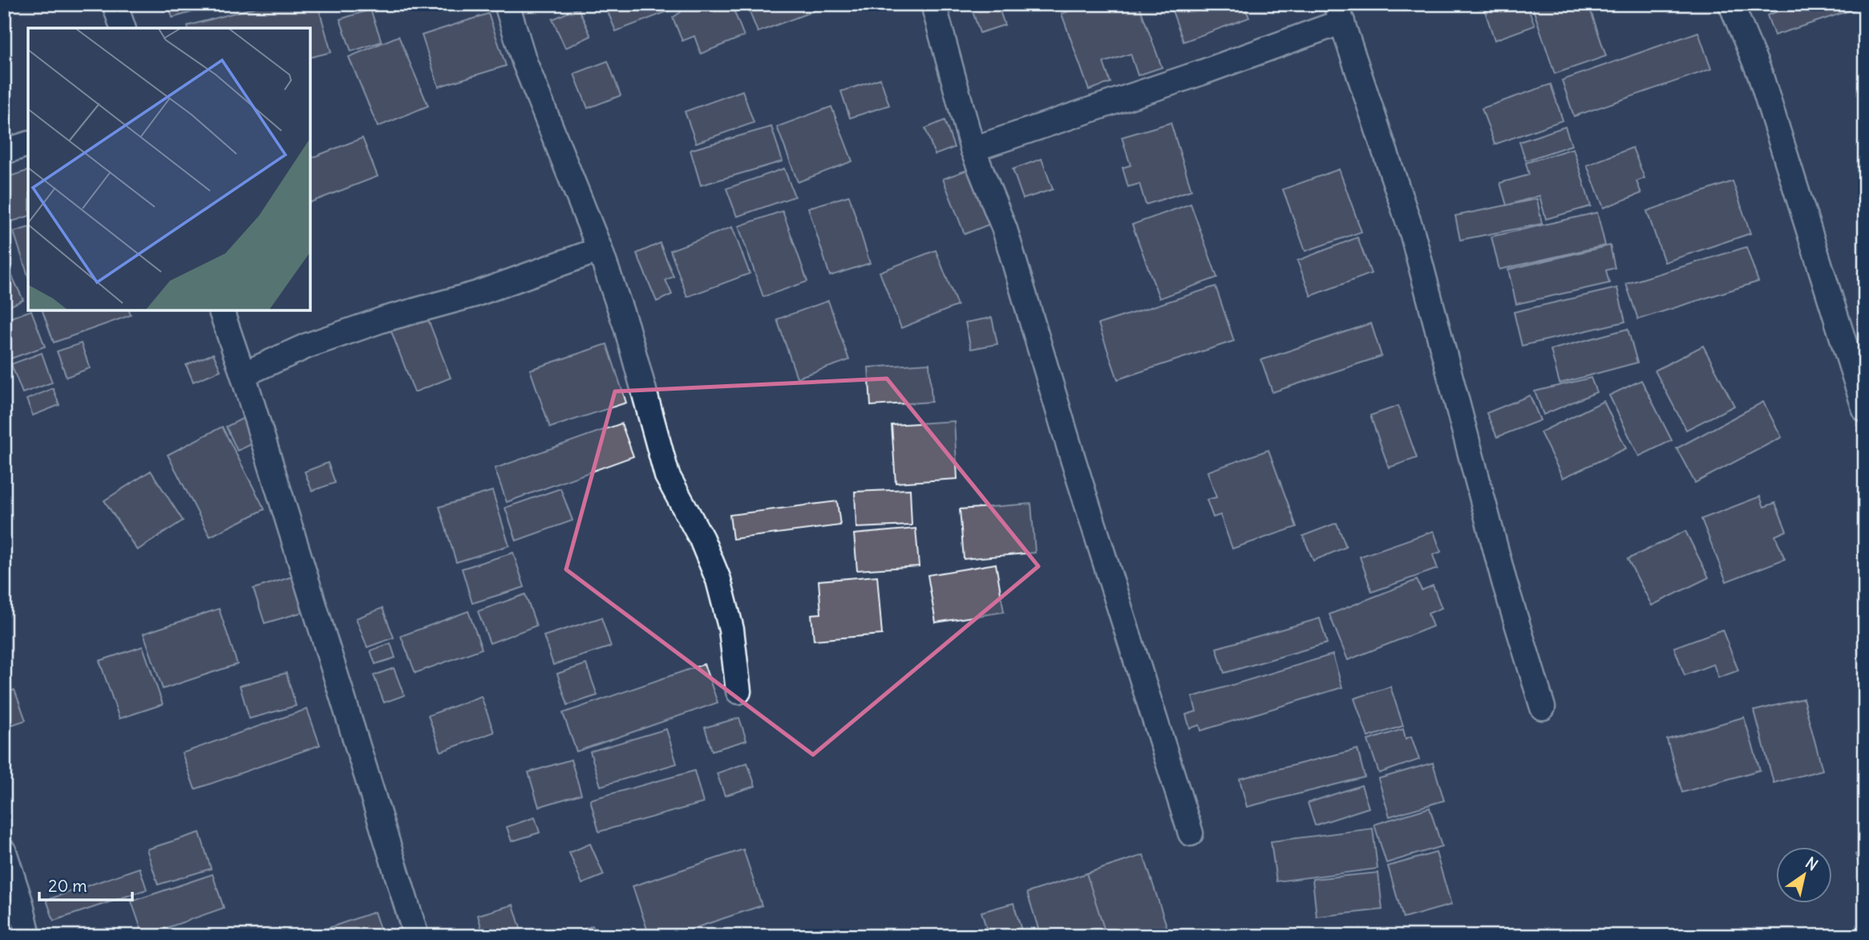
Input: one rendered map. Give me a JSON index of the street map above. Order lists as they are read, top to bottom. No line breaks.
{"scale_bar":"20 m","north":"top right"}
